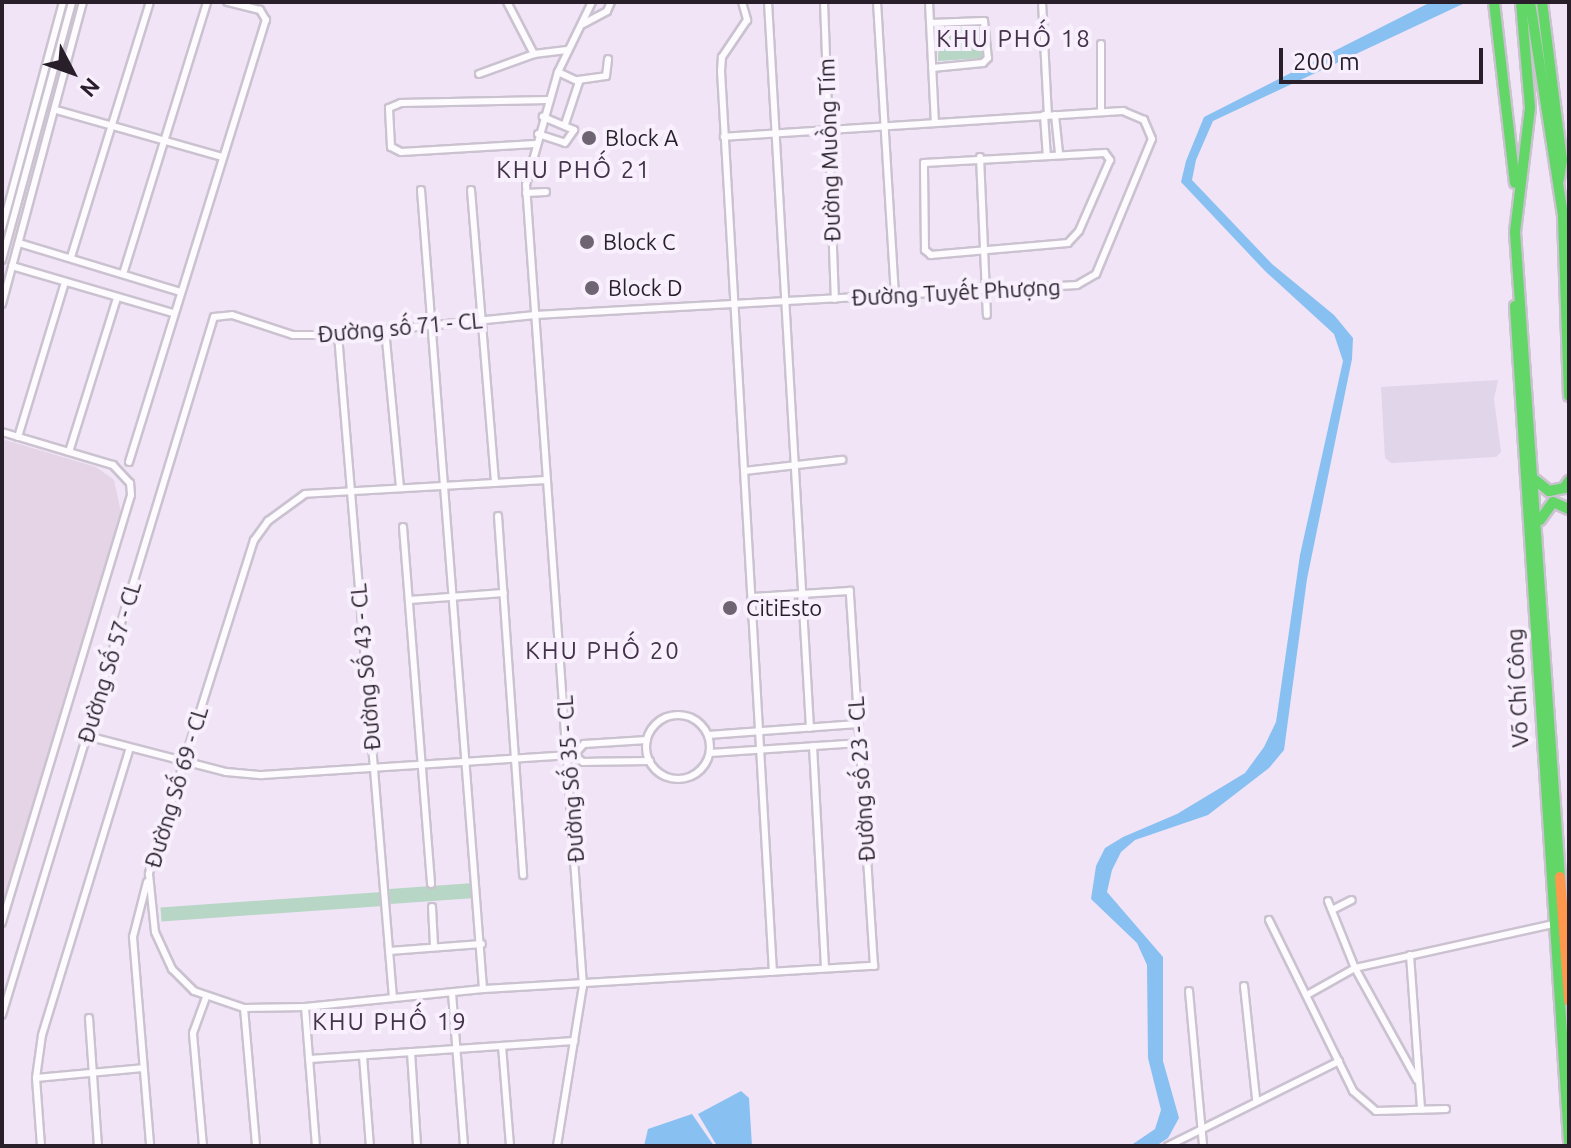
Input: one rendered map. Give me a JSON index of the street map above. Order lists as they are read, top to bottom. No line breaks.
{"streets":{"main road":["Võ Chí Công"],"street":["Đường Muồng Tím","Đường Tuyết Phượng","Đường số 71 - CL","Đường Số 57 - CL","Đường Số 43 - CL","Đường Số 35 - CL","Đường số 23 - CL","Đường Số 69 - CL"]},"crossings":[["Đường Muồng Tím","Đường Tuyết Phượng"],["Đường Tuyết Phượng","Đường số 71 - CL"],["Đường số 71 - CL","Đường Số 57 - CL"],["Đường số 71 - CL","Đường Số 43 - CL"],["Đường số 71 - CL","Đường Số 35 - CL"],["Đường Số 43 - CL","Đường Số 69 - CL"],["Đường Số 35 - CL","Đường Số 69 - CL"],["Đường số 23 - CL","Đường Số 69 - CL"]],"districts":["KHU PHỐ 18","KHU PHỐ 21","KHU PHỐ 20","KHU PHỐ 19"],"places":["Block A","Block C","Block D","CitiEsto"],"scale_bar":"200 m","north":"bottom right"}
